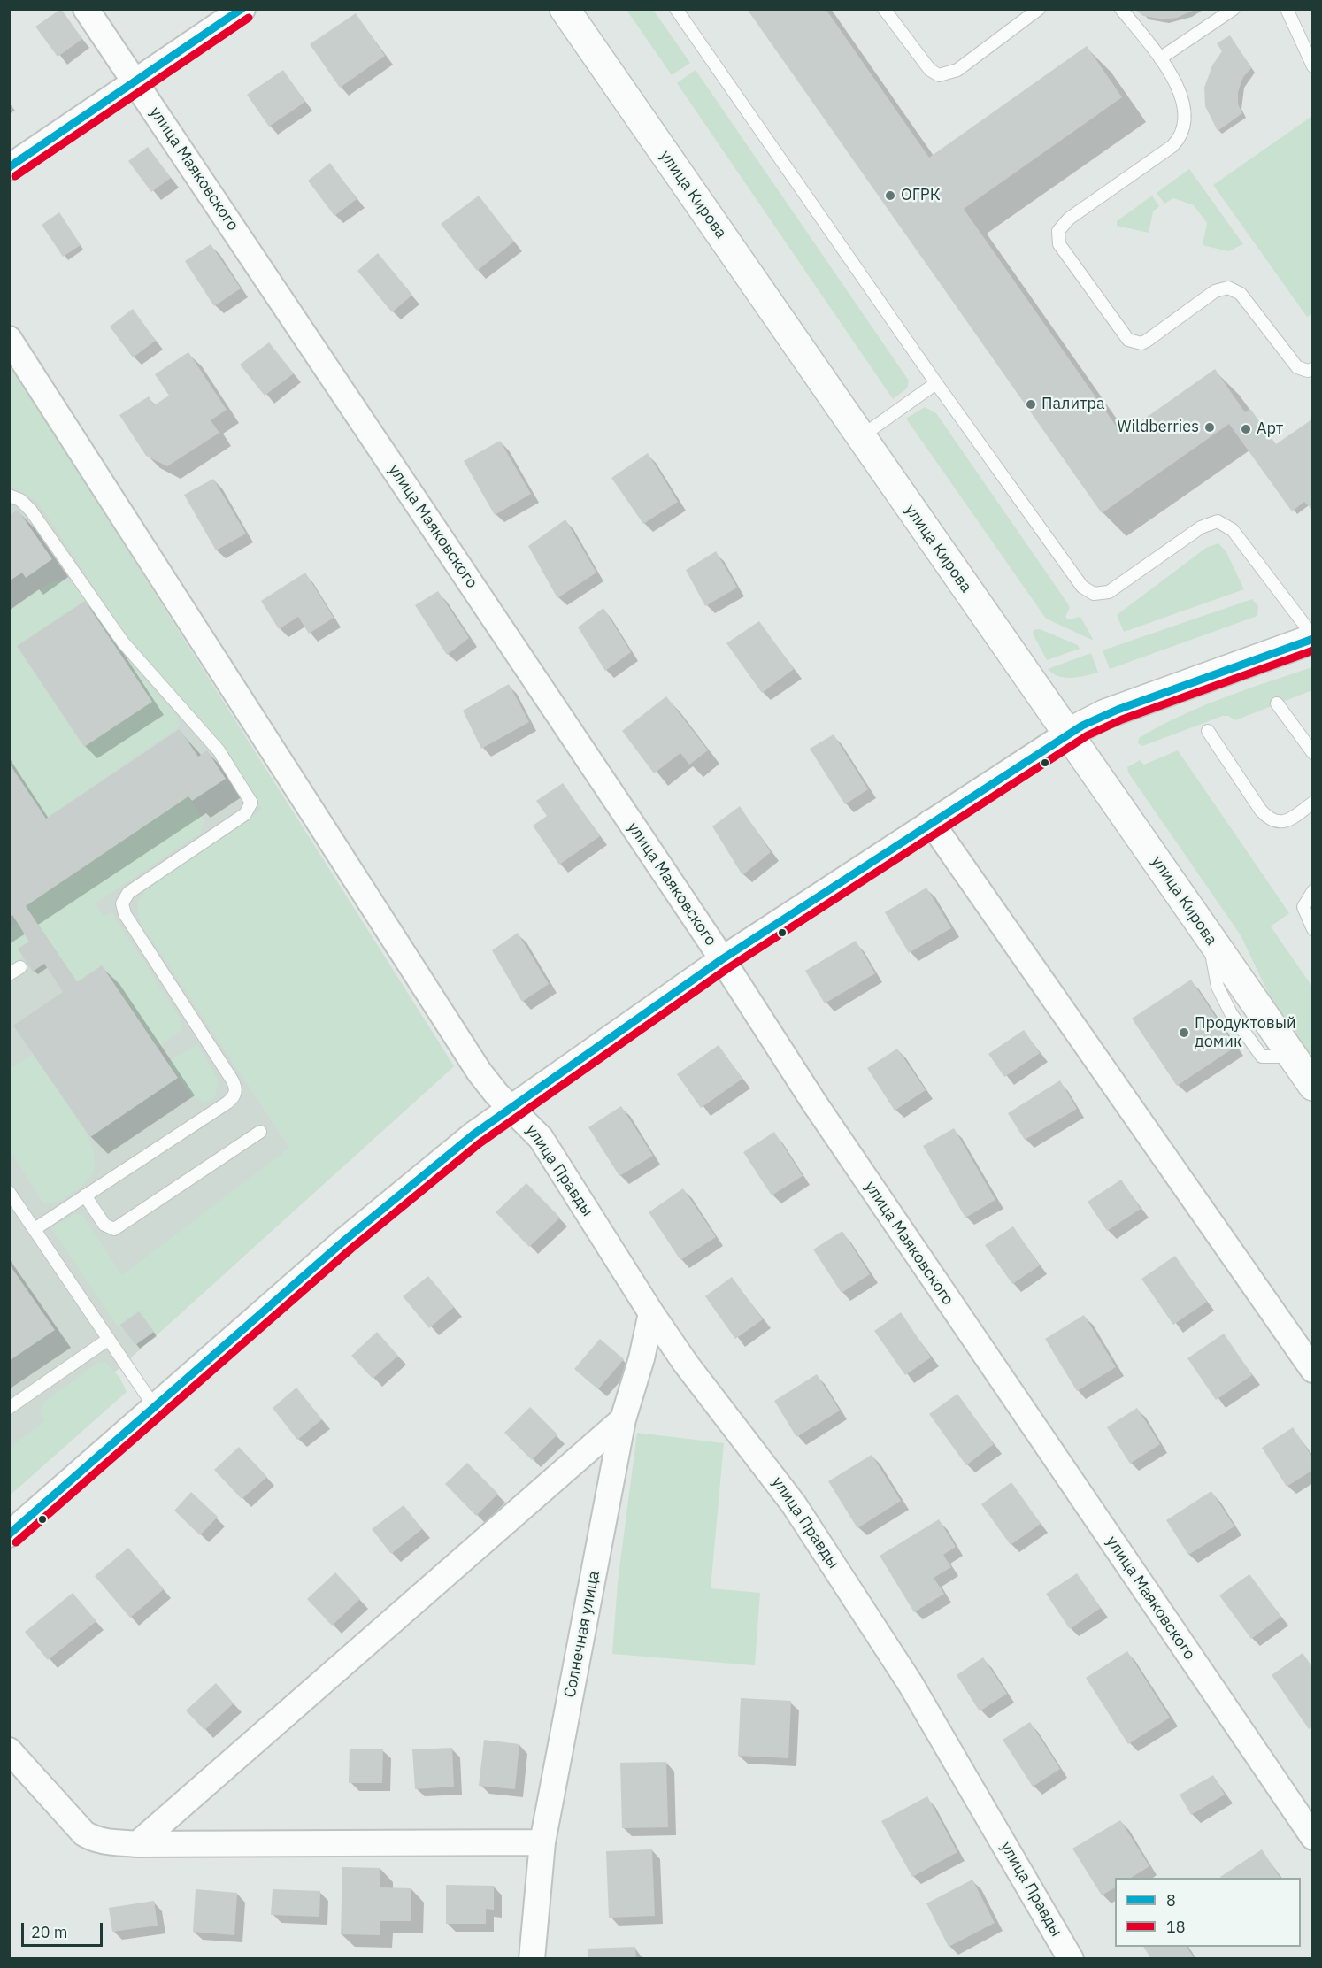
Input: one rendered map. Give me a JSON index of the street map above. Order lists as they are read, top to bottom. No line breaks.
{"streets":{"street":["улица Маяковского","улица Кирова","улица Правды","Солнечная улица"]},"crossings":[["улица Правды","Солнечная улица"]],"places":["ОГРК","Палитра","Wildberries","Арт","Продуктовый домик"],"lines":["transit line 8","transit line 18"],"legend":["8","18"],"scale_bar":"20 m"}
